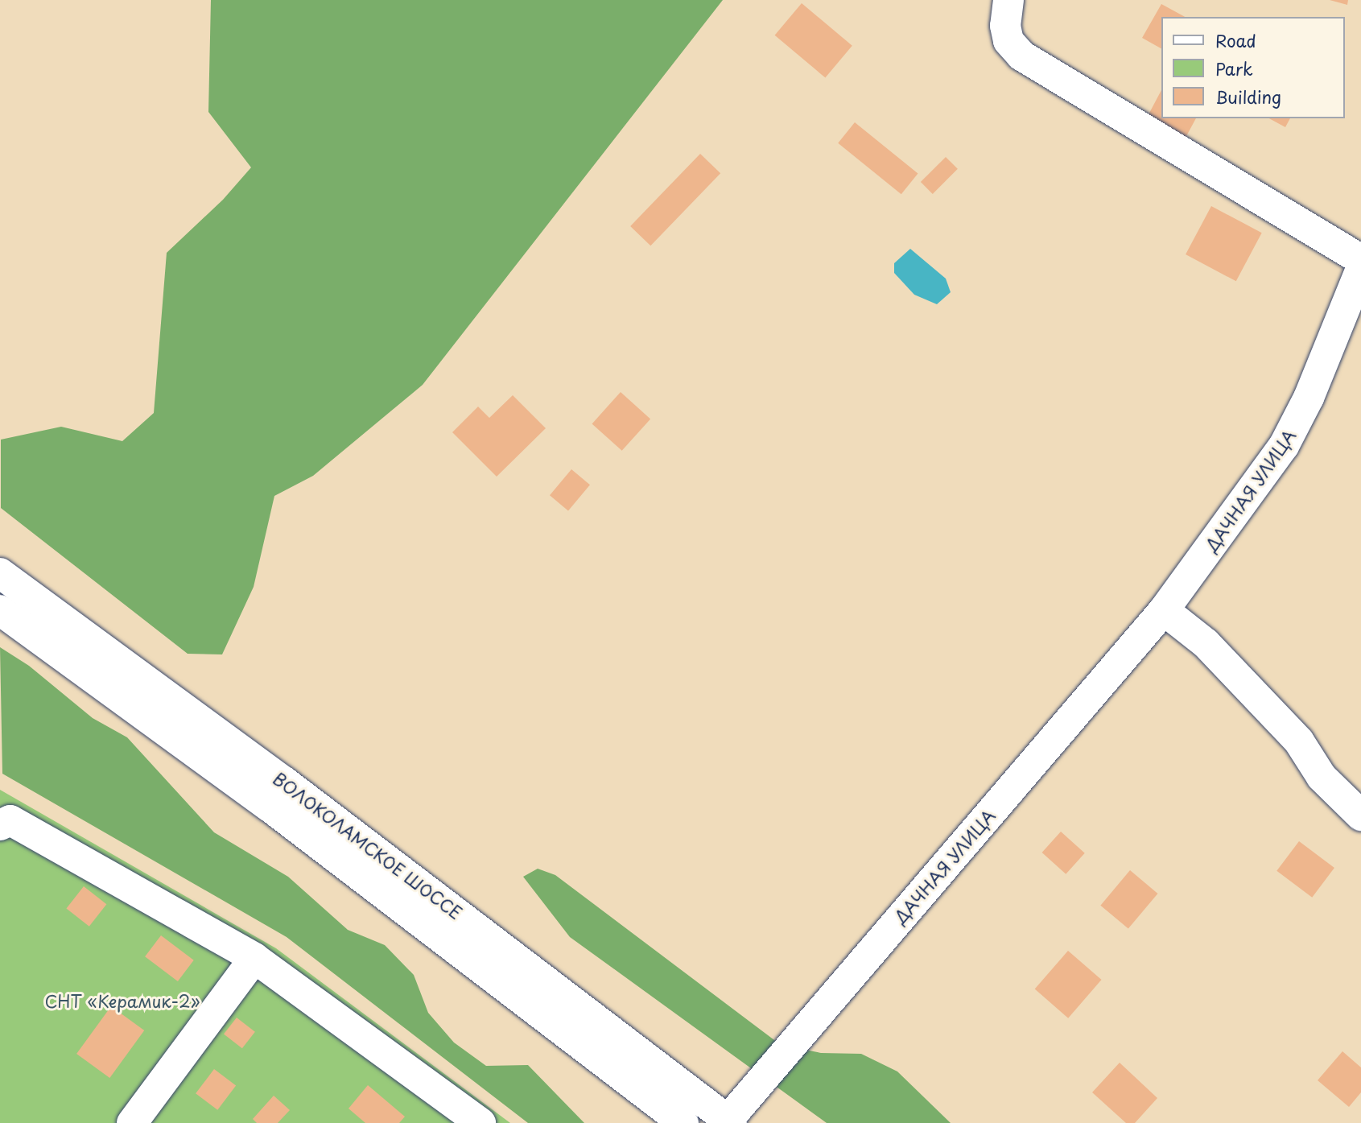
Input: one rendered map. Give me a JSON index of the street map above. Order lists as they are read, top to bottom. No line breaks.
{"streets":{"main road":["ДАЧНАЯ УЛИЦА","ВОЛОКОЛАМСКОЕ ШОССЕ"]},"crossings":[["ДАЧНАЯ УЛИЦА","ВОЛОКОЛАМСКОЕ ШОССЕ"]],"parks":["СНТ «Керамик-2»"],"legend":["Road","Park","Building"]}
